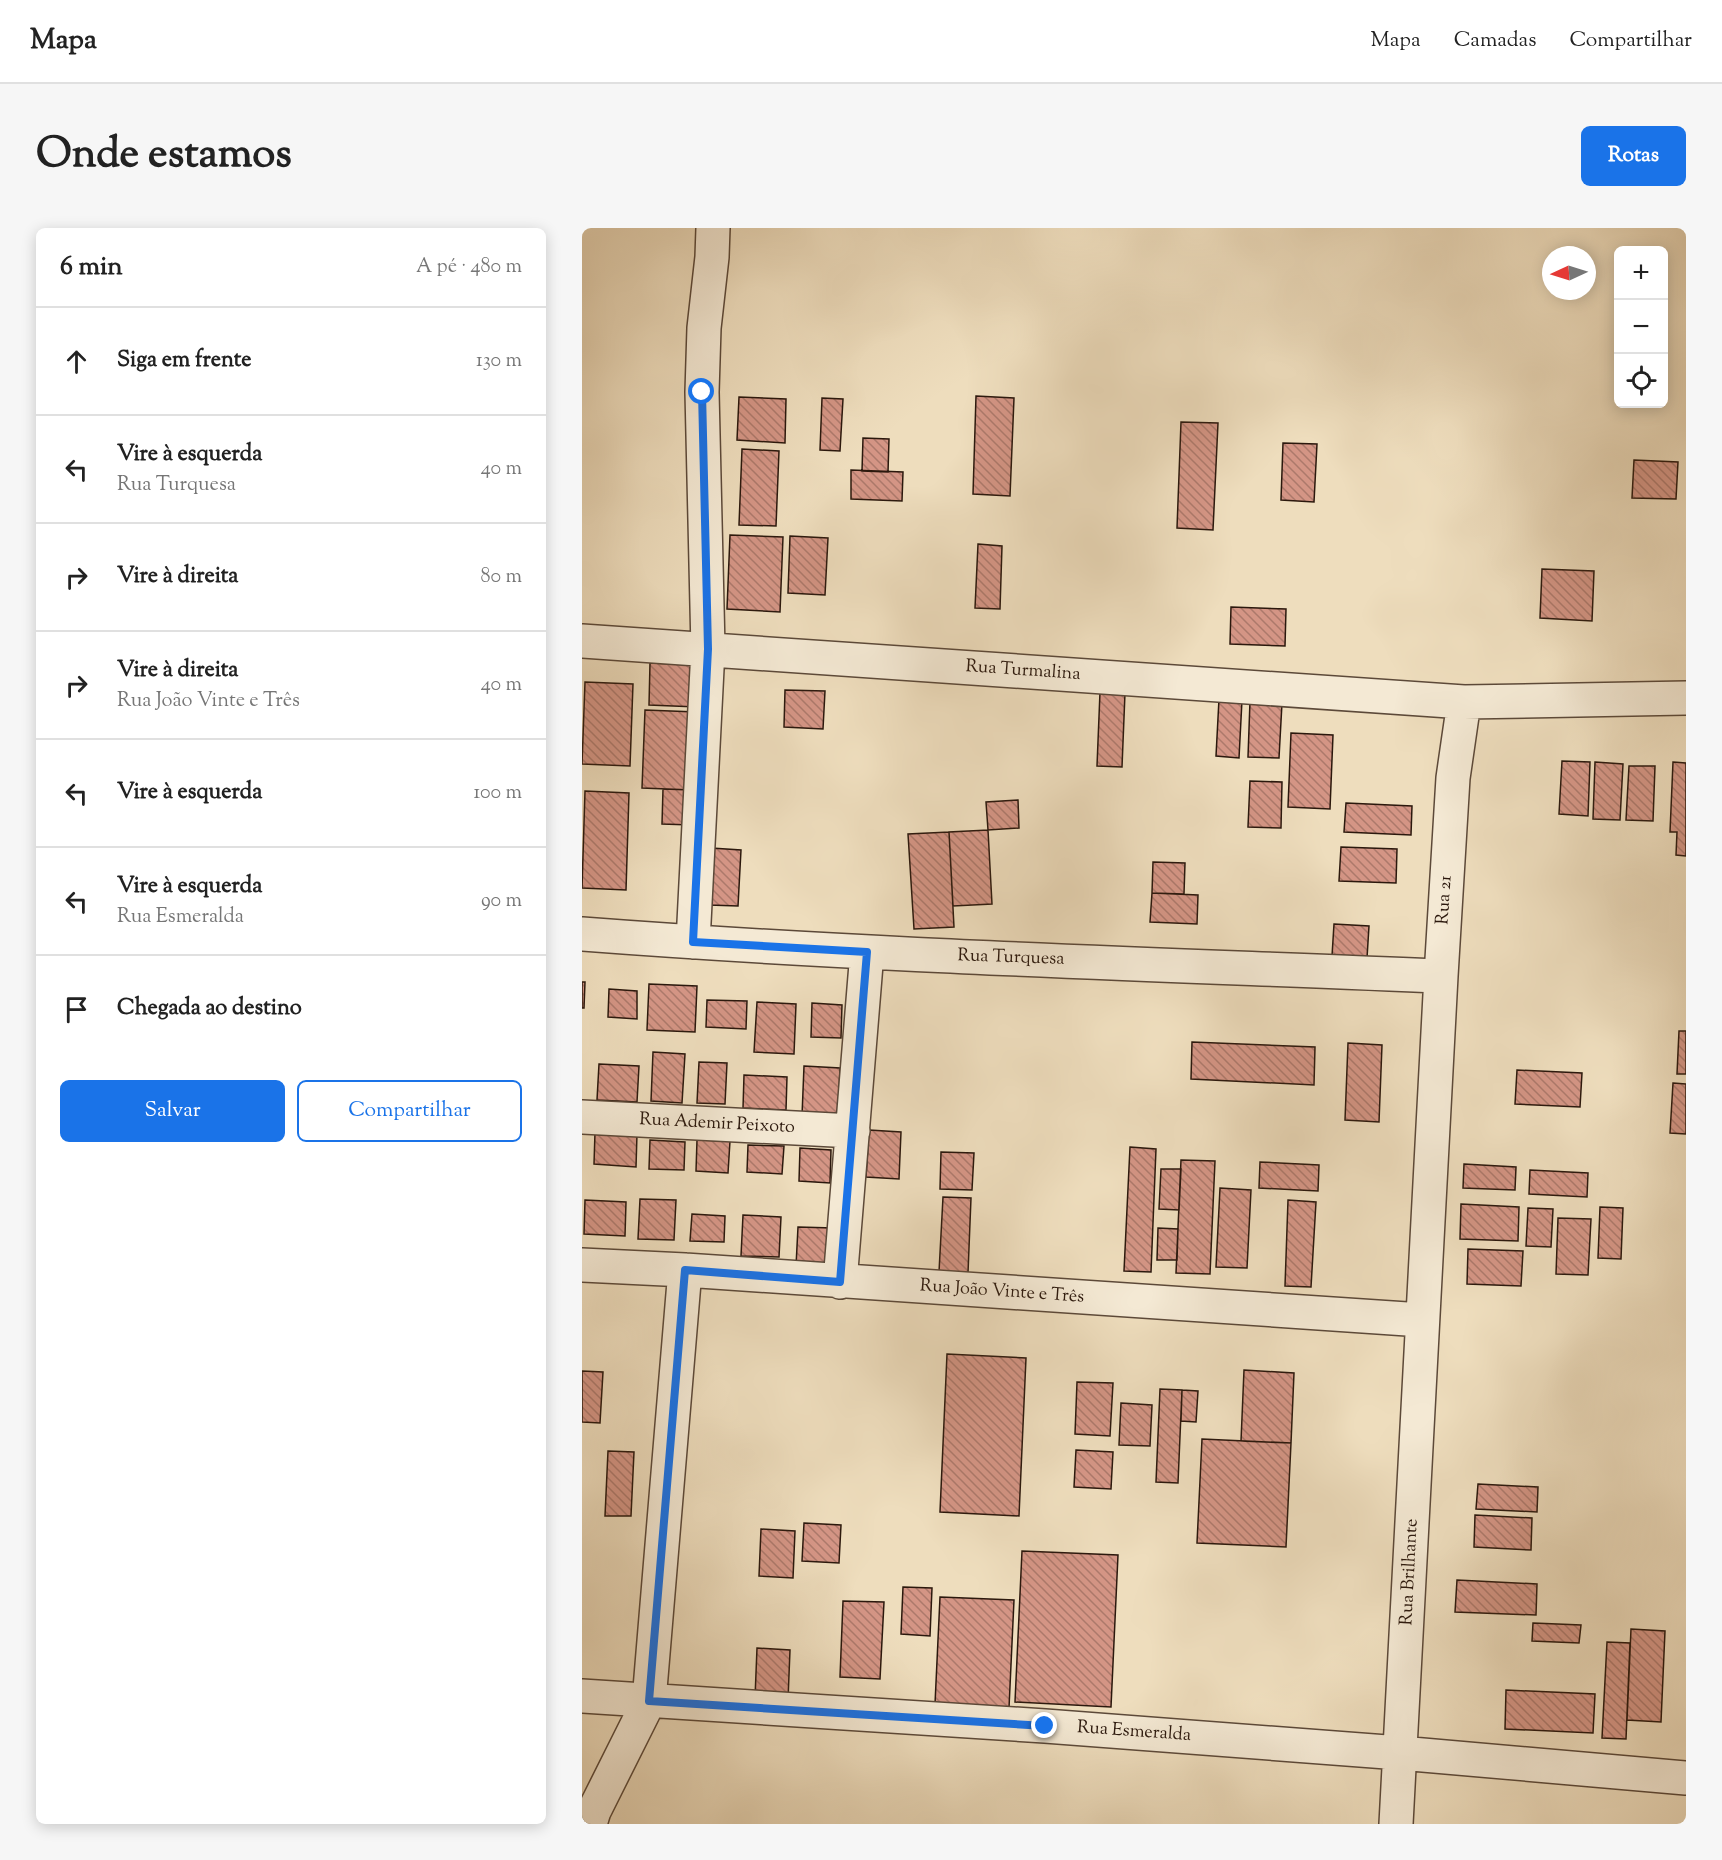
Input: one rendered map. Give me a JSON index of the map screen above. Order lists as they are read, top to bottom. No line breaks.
{"streets":{"street":["Rua Turmalina","Rua 21","Rua Turquesa","Rua Ademir Peixoto","Rua João Vinte e Três","Rua Brilhante","Rua Esmeralda"]},"crossings":[["Rua Turmalina","Rua 21"],["Rua 21","Rua Turquesa"],["Rua 21","Rua João Vinte e Três"],["Rua 21","Rua Brilhante"],["Rua João Vinte e Três","Rua Brilhante"],["Rua Brilhante","Rua Esmeralda"]],"north":"left","page":{"header":"Mapa","nav":["Mapa","Camadas","Compartilhar"],"title":"Onde estamos","buttons":["Rotas",["Salvar","Compartilhar"]],"heading":["6 min","A pé · 480 m"],"map_buttons":["+","−"],"list":[["Siga em frente","130 m"],["Vire à esquerda","Rua Turquesa","40 m"],["Vire à direita","80 m"],["Vire à direita","Rua João Vinte e Três","40 m"],["Vire à esquerda","100 m"],["Vire à esquerda","Rua Esmeralda","90 m"],"Chegada ao destino"]}}
